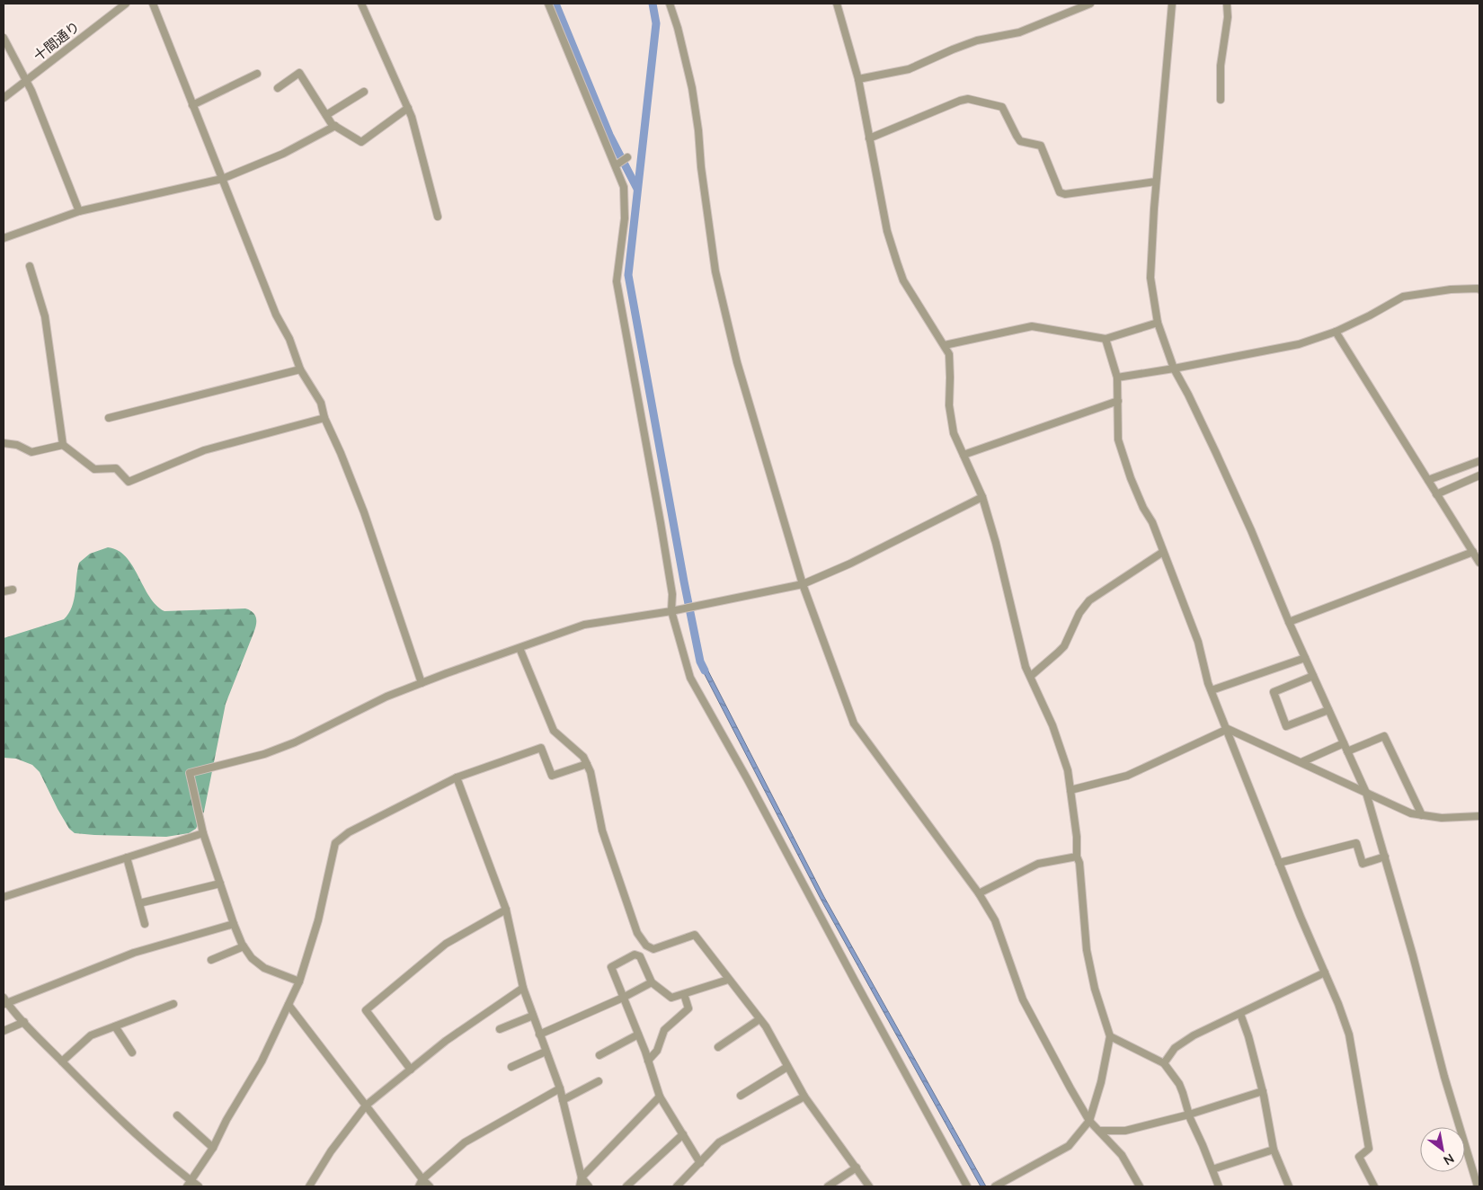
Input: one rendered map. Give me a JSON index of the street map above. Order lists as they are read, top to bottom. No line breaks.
{"streets":{"street":["十間通り"]},"north":"bottom right"}
